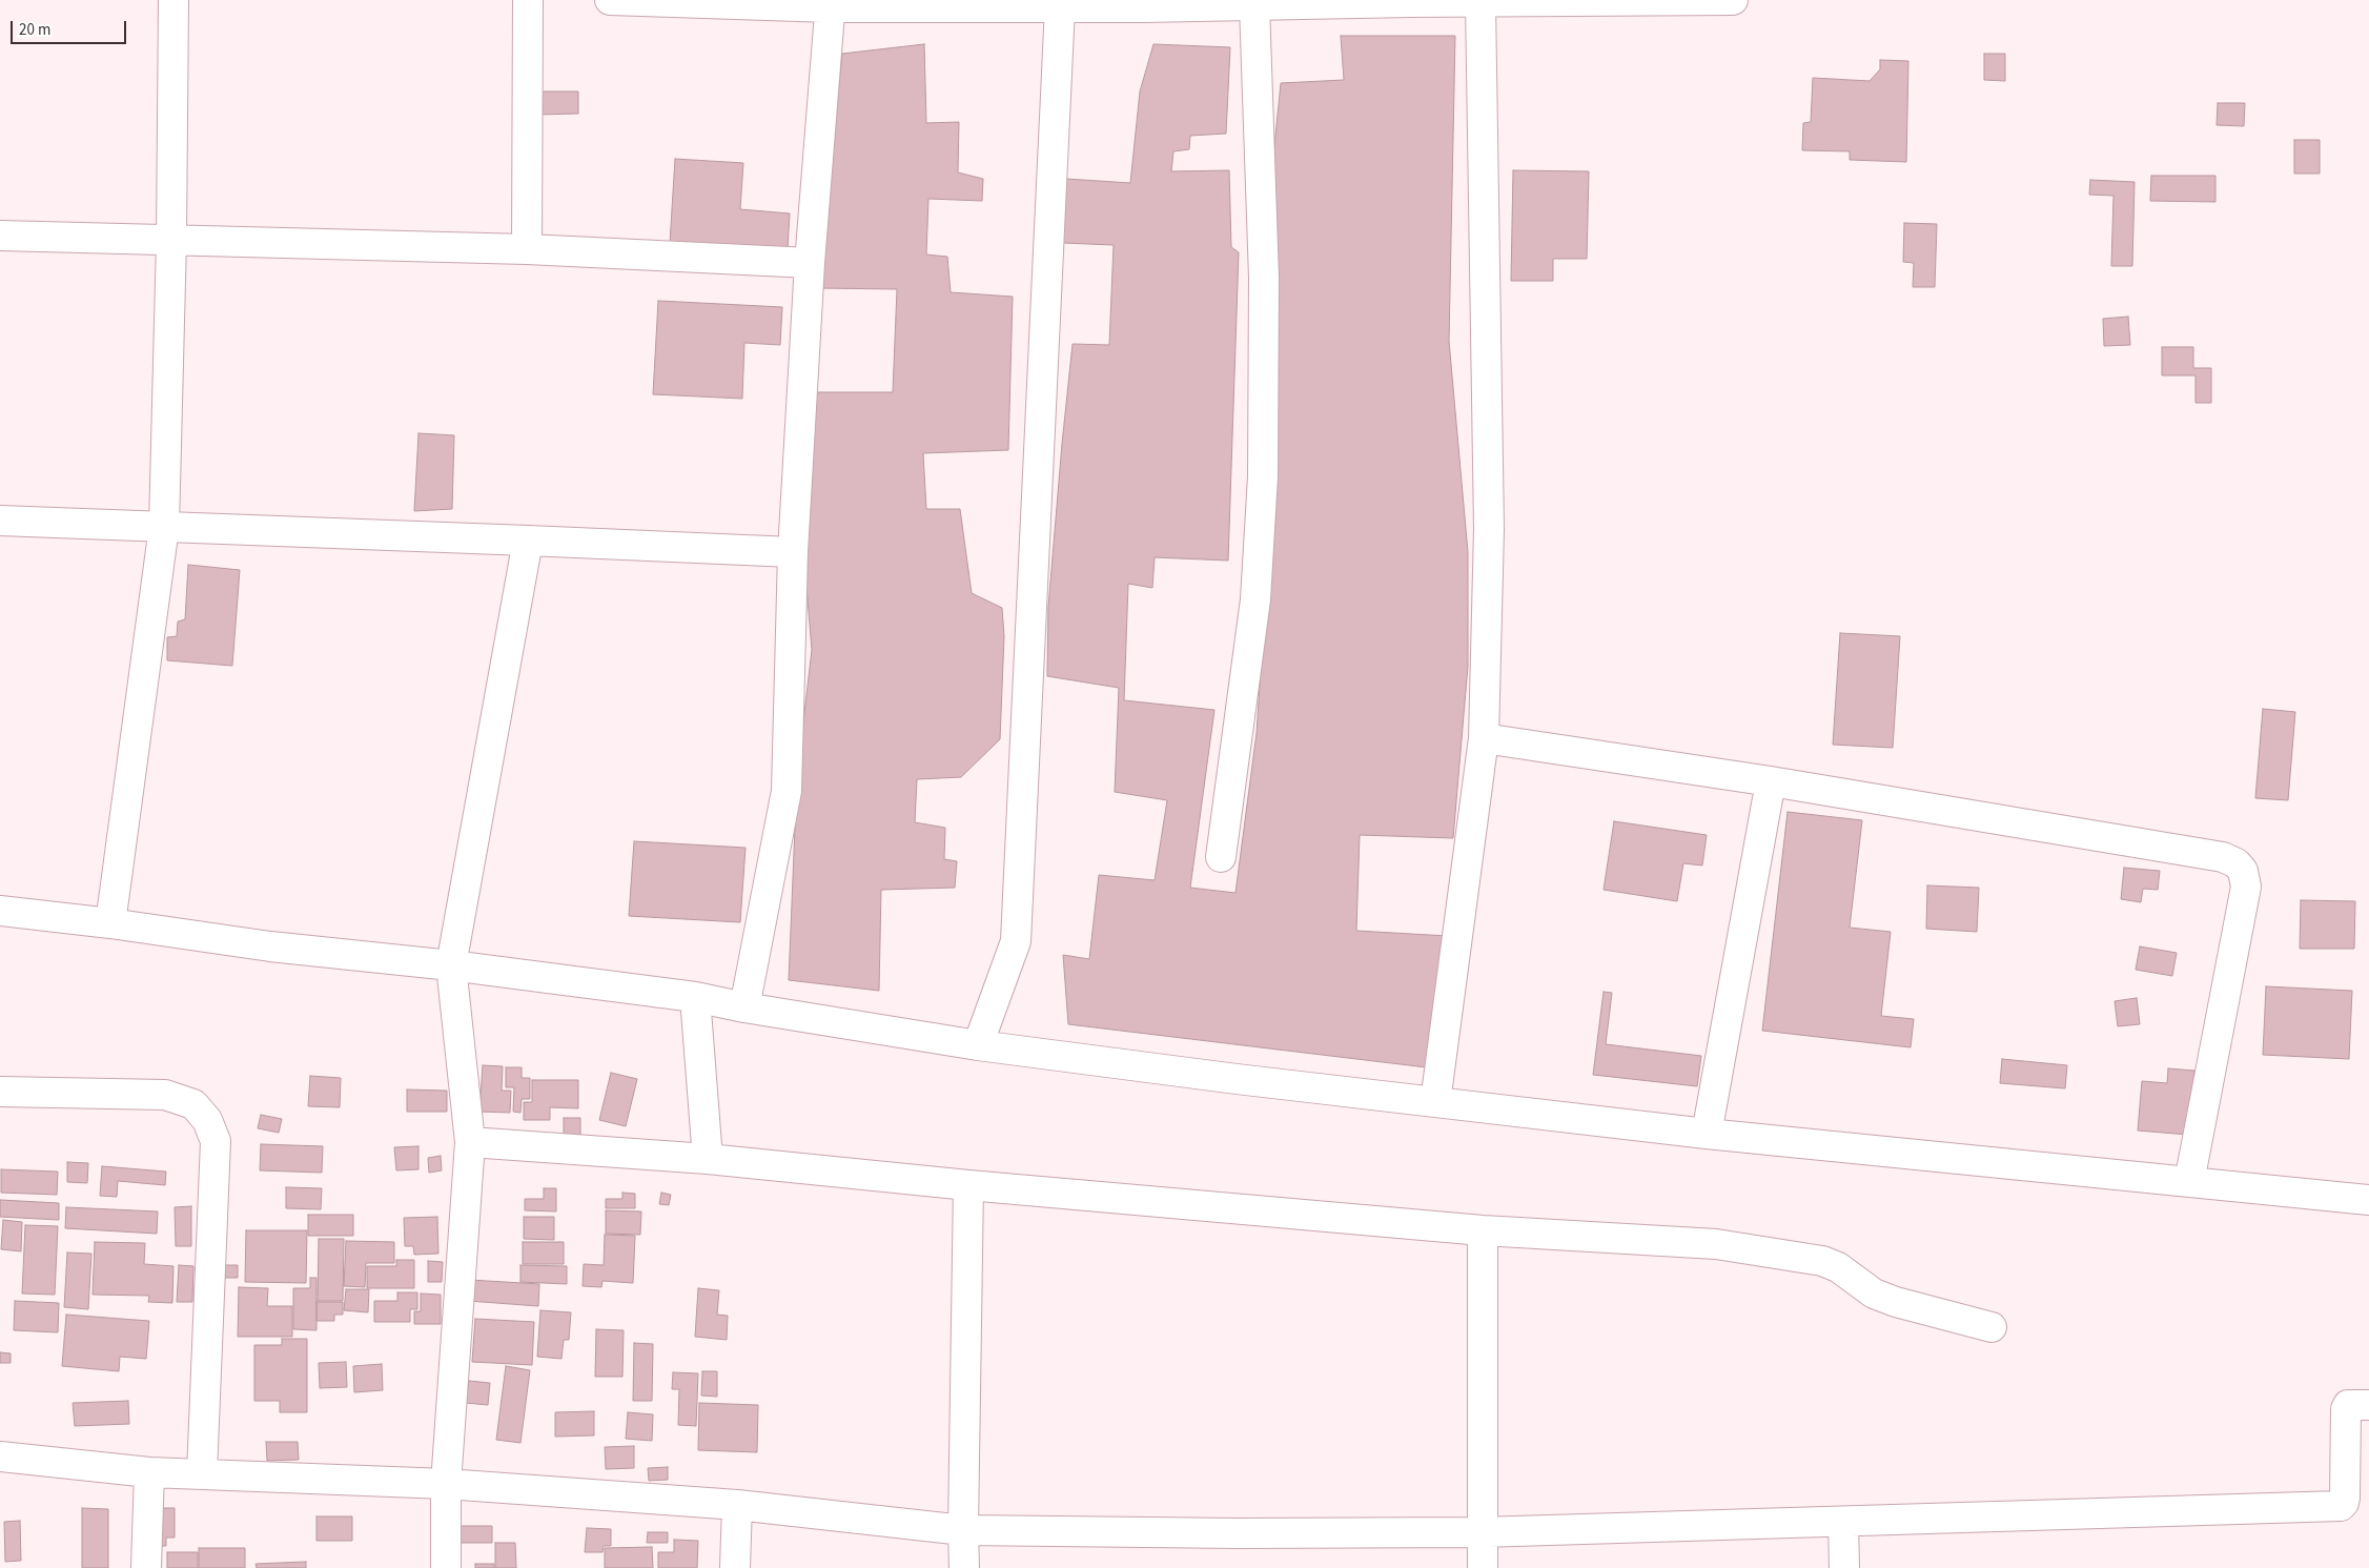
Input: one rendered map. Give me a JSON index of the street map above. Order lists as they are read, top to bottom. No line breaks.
{"scale_bar":"20 m"}
